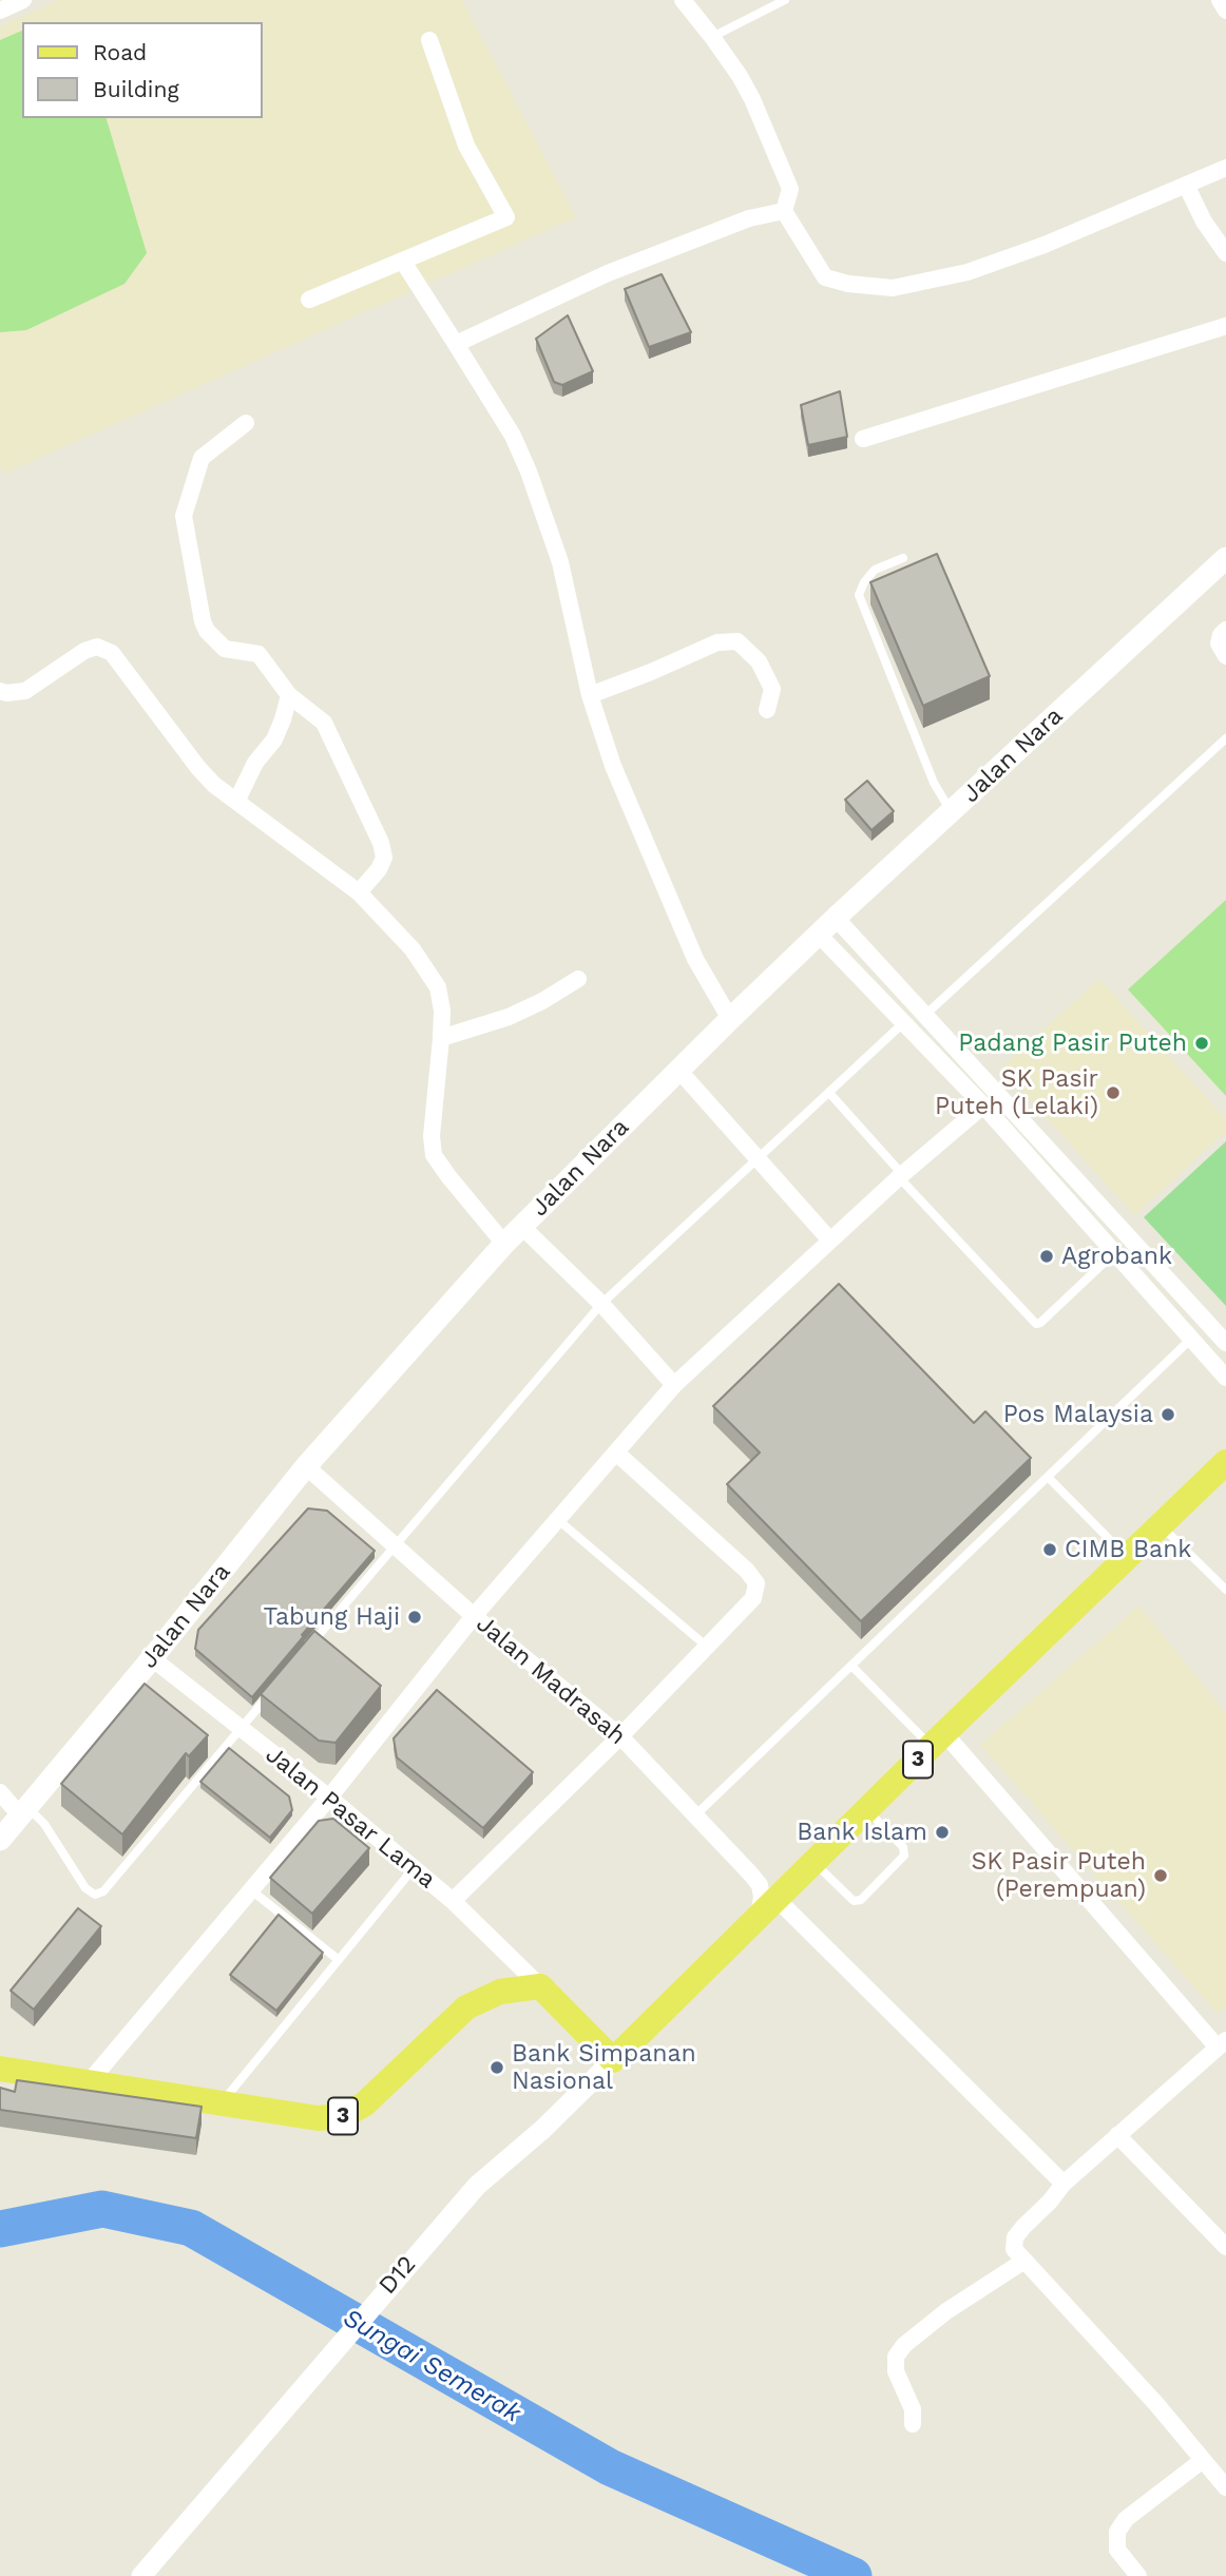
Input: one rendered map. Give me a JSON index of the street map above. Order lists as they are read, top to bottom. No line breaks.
{"streets":{"main road":["Jalan Nara","3"],"street":["Jalan Madrasah","Jalan Pasar Lama","D12"]},"crossings":[["Jalan Nara","Jalan Madrasah"],["Jalan Nara","Jalan Pasar Lama"],["Jalan Madrasah","3"],["3","Jalan Pasar Lama"],["3","D12"]],"water":["Sungai Semerak"],"places":["Padang Pasir Puteh","SK Pasir Puteh (Lelaki)","Agrobank","Pos Malaysia","CIMB Bank","Tabung Haji","Bank Islam","SK Pasir Puteh (Perempuan)","Bank Simpanan Nasional"],"legend":["Road","Building"]}
